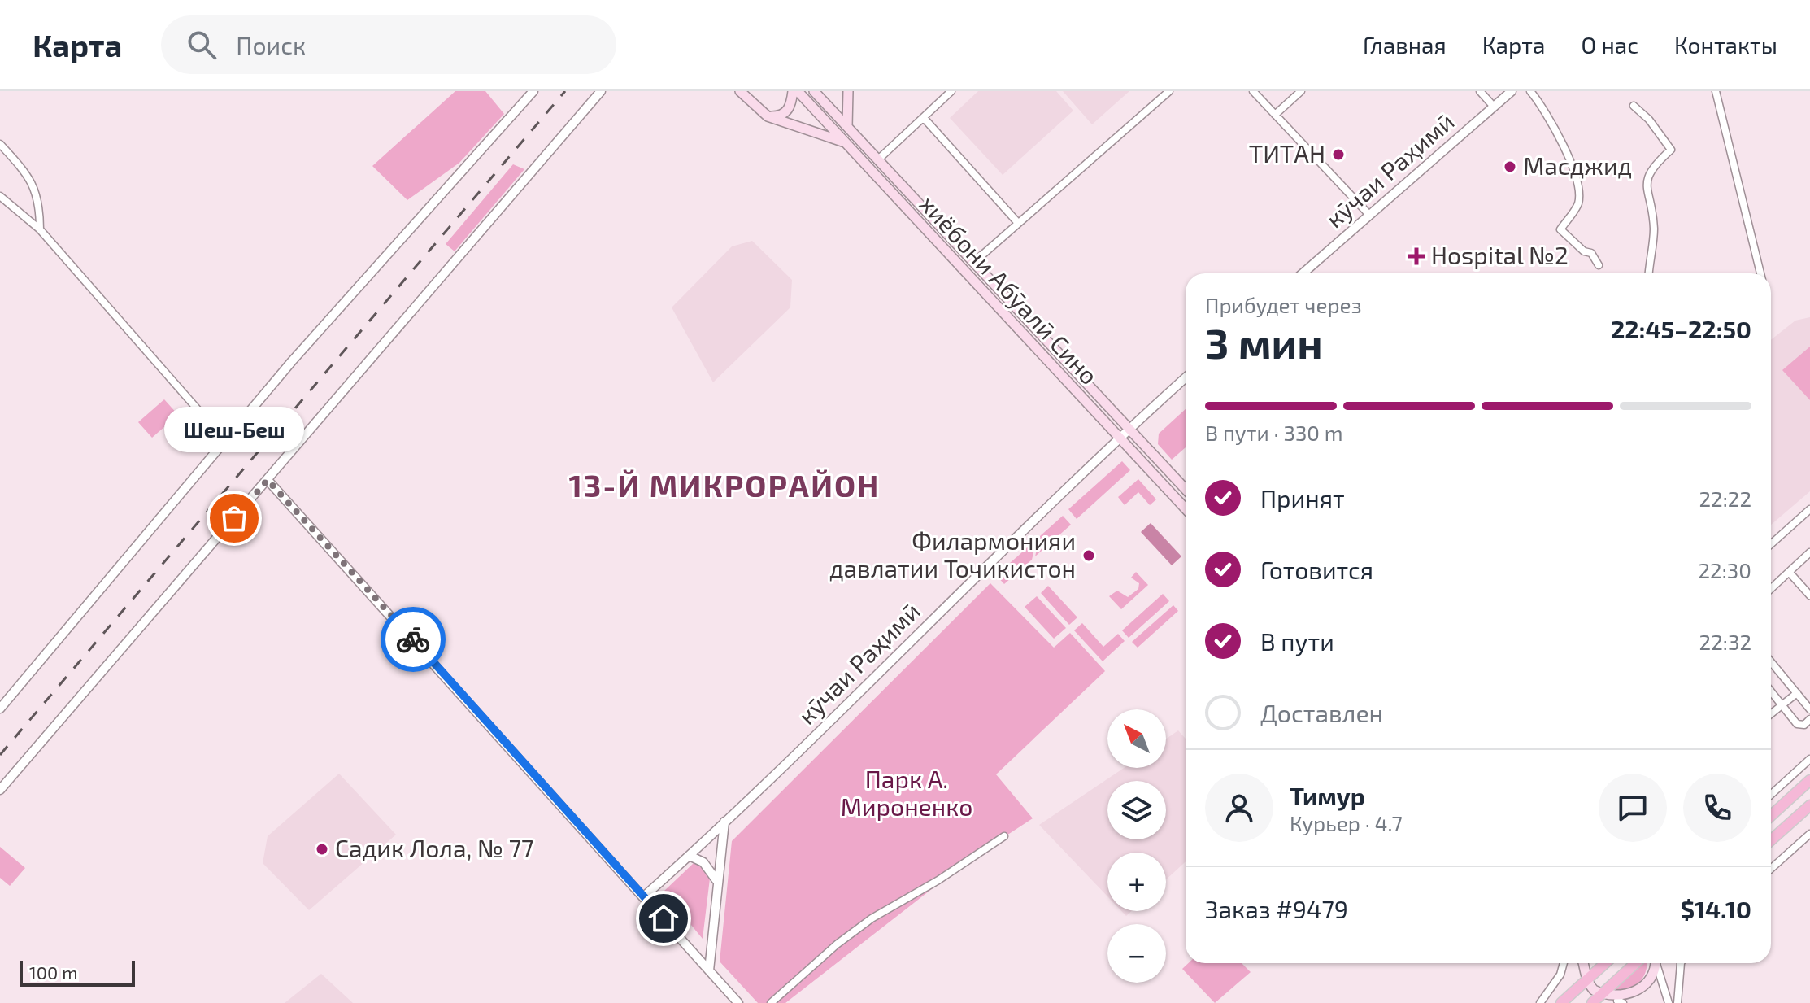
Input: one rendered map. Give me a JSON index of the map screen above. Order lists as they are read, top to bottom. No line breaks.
{"streets":{"main road":["хиёбони Абӯалӣ Сино"],"street":["кӯчаи Раҳимӣ"]},"crossings":[["кӯчаи Раҳимӣ","хиёбони Абӯалӣ Сино"]],"districts":["13-Й МИКРОРАЙОН"],"parks":["Парк А. Мироненко"],"places":{"other":["ТИТАН","Масджид","Шеш-Беш","Филармонияи давлатии Точикистон","Садик Лола, № 77"],"health":["Hospital №2"]},"scale_bar":"100 m","north":"top left","page":{"header":"Карта","search":"Поиск","nav":["Главная","Карта","О нас","Контакты"],"heading":["3 мин","Прибудет через","22:45–22:50"],"panel":["Тимур","Курьер · 4.7","Заказ #9479","$14.10"],"bar":"В пути · 330 m","bubble":"Шеш-Беш","list":[["Принят","22:22"],["Готовится","22:30"],["В пути","22:32"],"Доставлен"],"map_buttons":["+","−"],"scale":"100 m"}}
